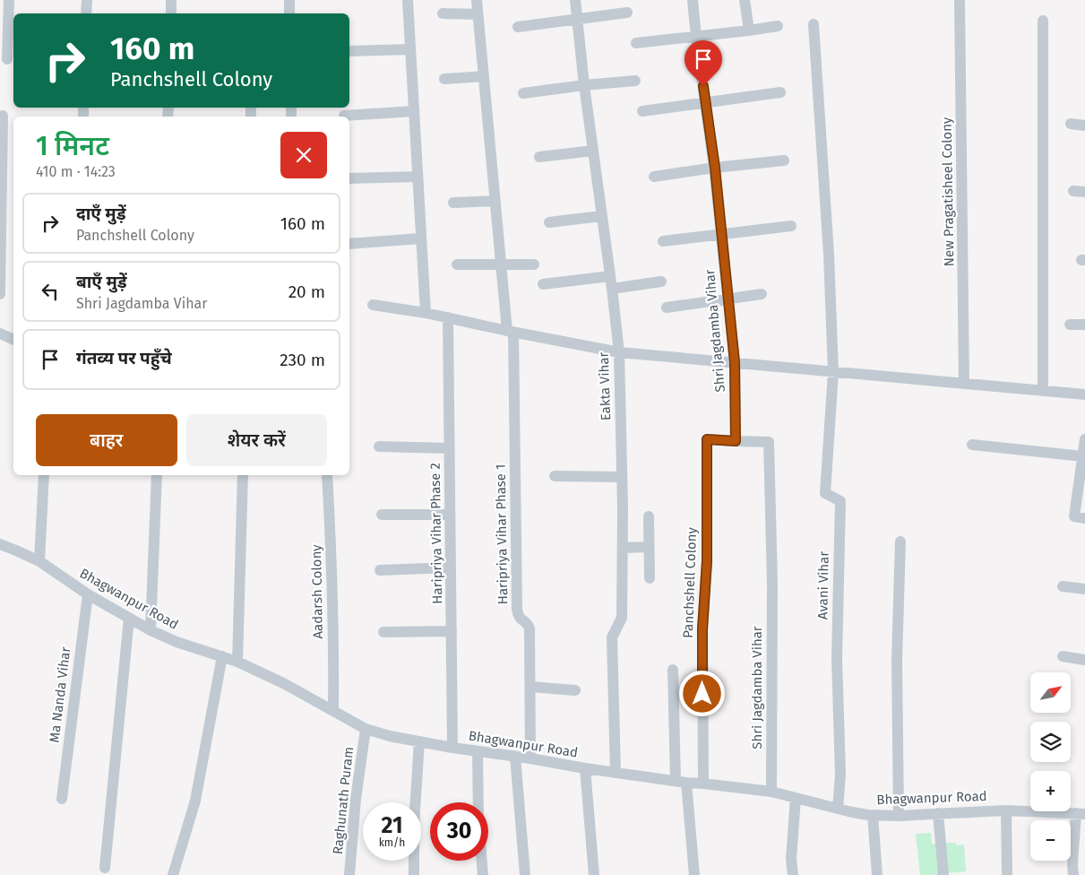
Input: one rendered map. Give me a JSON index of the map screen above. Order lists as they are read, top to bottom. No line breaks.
{"streets":{"street":["New Pragatisheel Colony","Shri Jagdamba Vihar","Eakta Vihar","Haripriya Vihar Phase 2","Haripriya Vihar Phase 1","Panchshell Colony","Avani Vihar","Aadarsh Colony","Bhagwanpur Road","Ma Nanda Vihar","Raghunath Puram"]},"crossings":[["Shri Jagdamba Vihar","Panchshell Colony"],["Shri Jagdamba Vihar","Bhagwanpur Road"],["Eakta Vihar","Bhagwanpur Road"],["Haripriya Vihar Phase 2","Bhagwanpur Road"],["Haripriya Vihar Phase 1","Bhagwanpur Road"],["Panchshell Colony","Bhagwanpur Road"],["Avani Vihar","Bhagwanpur Road"],["Aadarsh Colony","Bhagwanpur Road"],["Bhagwanpur Road","Ma Nanda Vihar"],["Bhagwanpur Road","Raghunath Puram"]],"north":"top right","page":{"turn":["160 m","Panchshell Colony"],"heading":["1 मिनट","410 m · 14:23"],"list":[{"name":"दाएँ मुड़ें","note":"Panchshell Colony","value":"160 m"},{"name":"बाएँ मुड़ें","note":"Shri Jagdamba Vihar","value":"20 m"},{"name":"गंतव्य पर पहुँचे","value":"230 m"}],"buttons":["बाहर","शेयर करें"],"map_buttons":["+","−"],"speed":"21 km/h","limit":"30"}}
